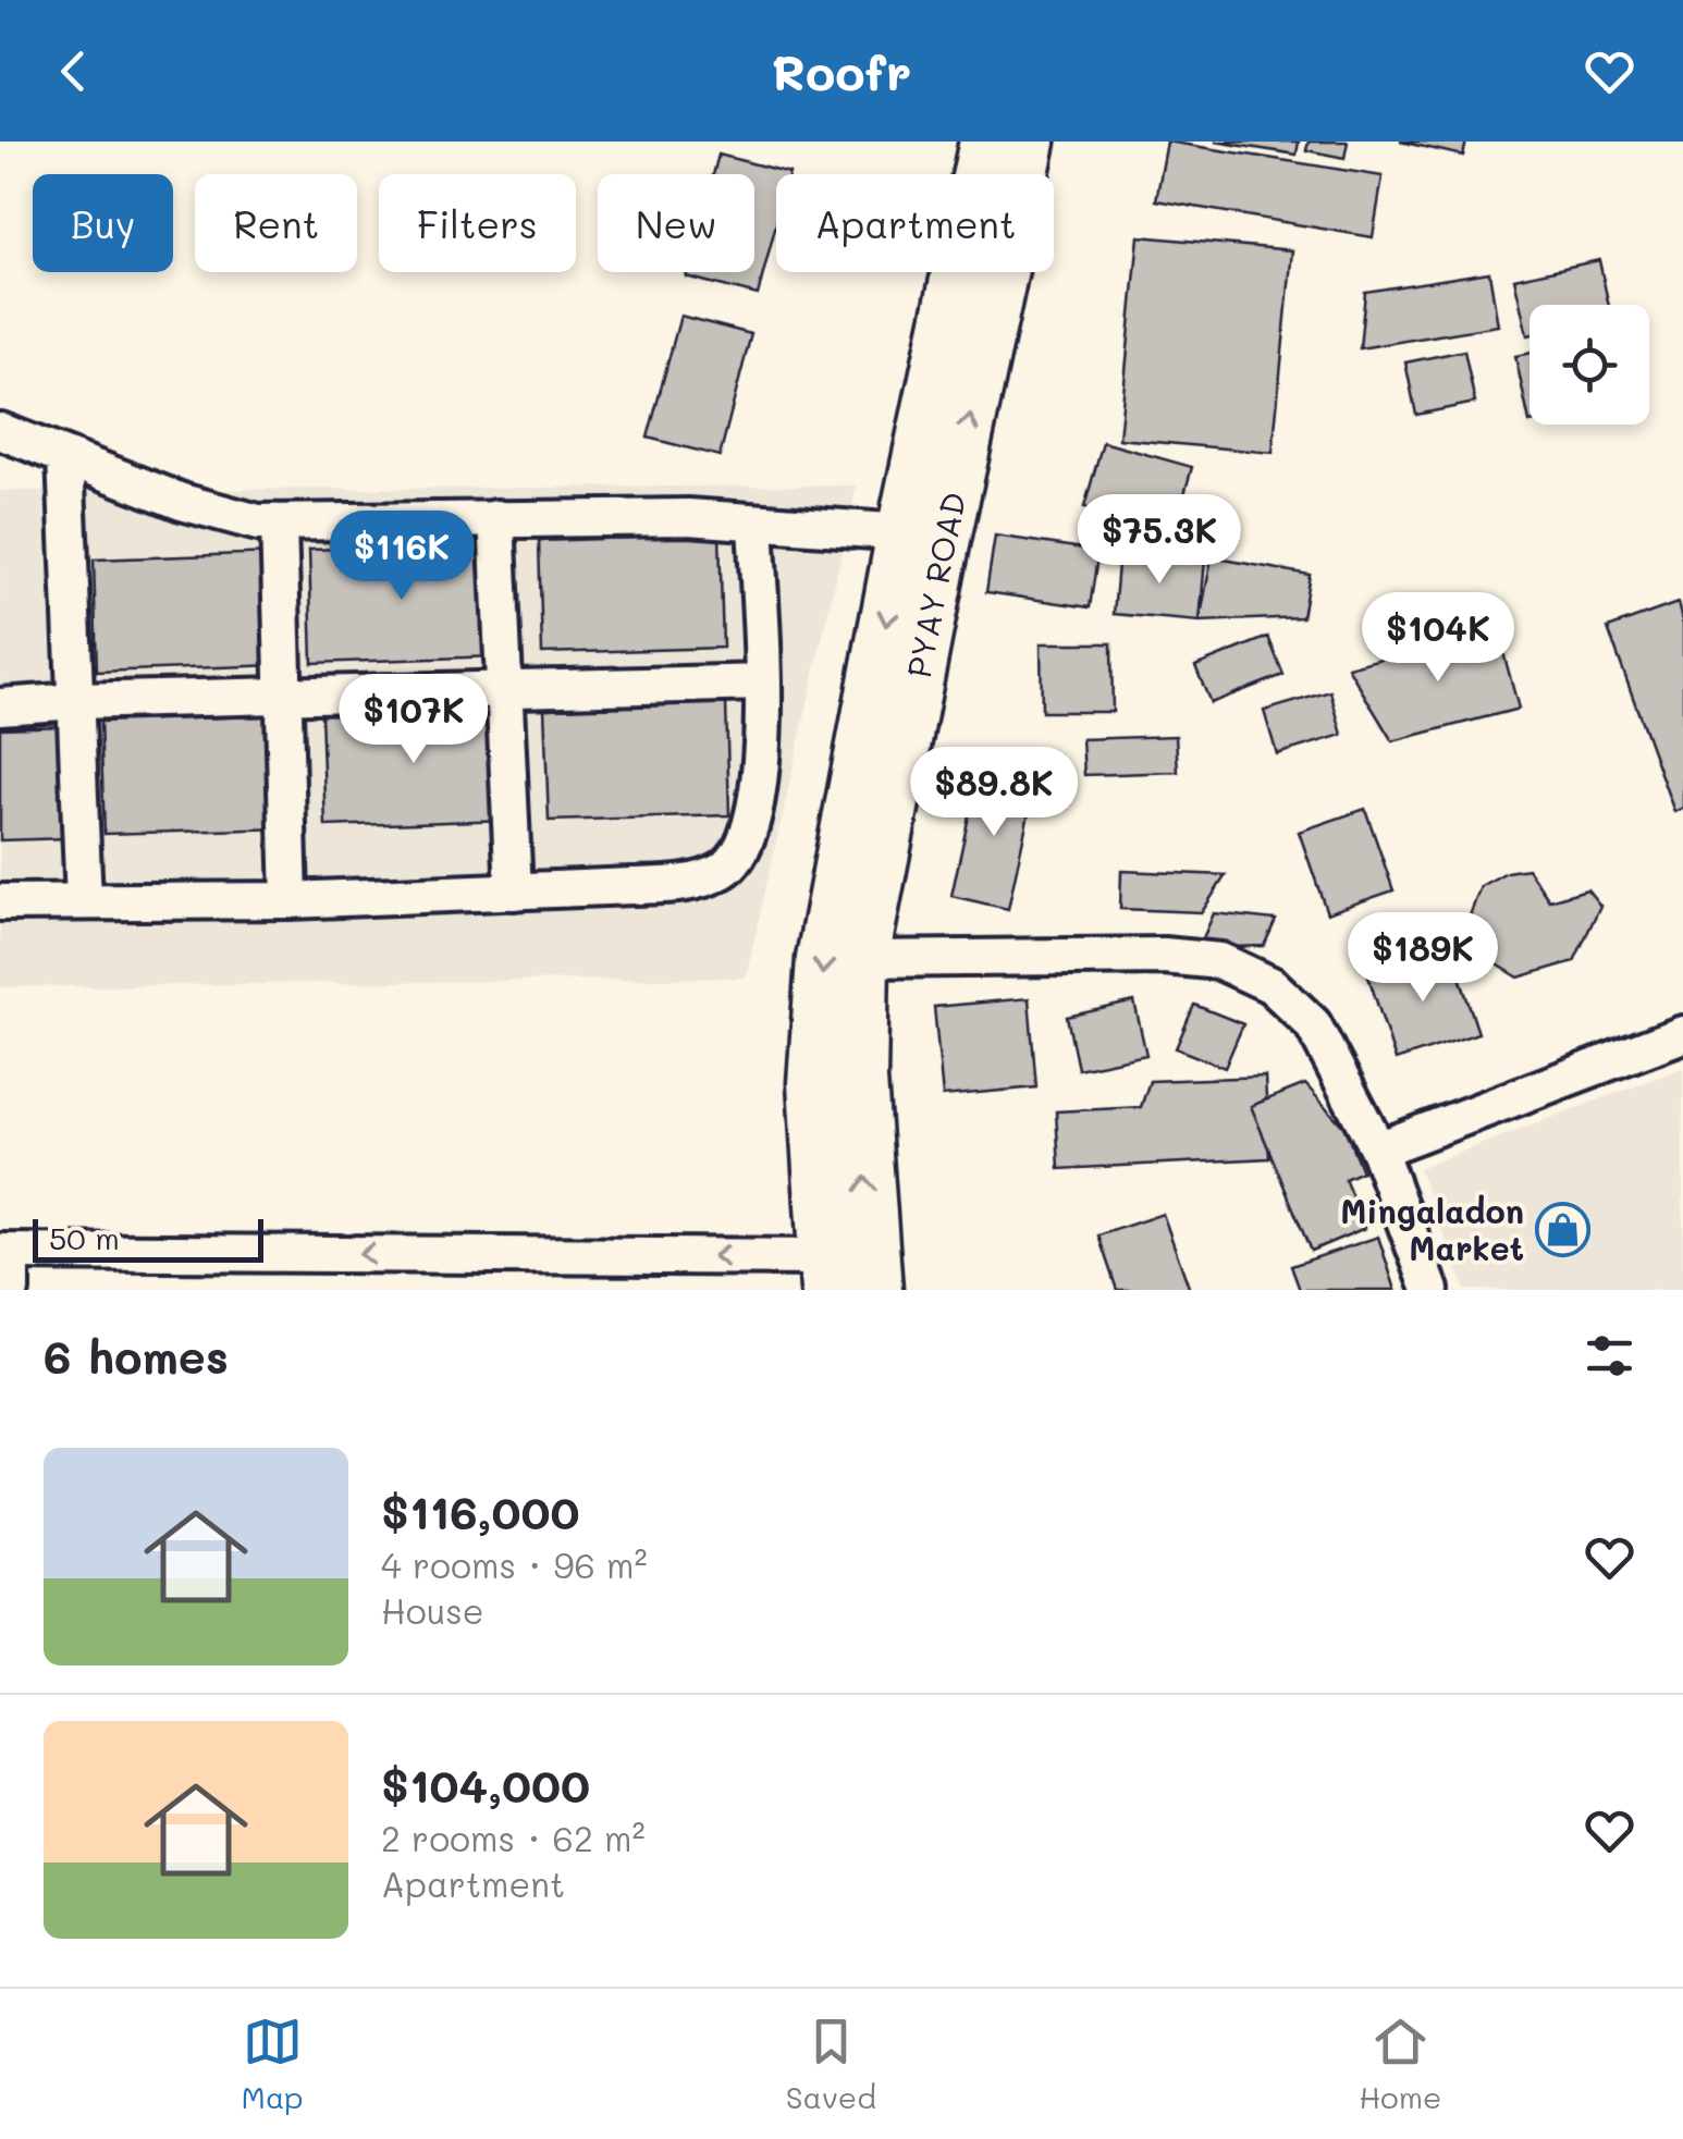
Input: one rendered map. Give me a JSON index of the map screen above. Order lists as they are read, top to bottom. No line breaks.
{"streets":{"highway":["PYAY ROAD"]},"places":{"shop":["Mingaladon Market"]},"scale_bar":"50 m","page":{"header":"Roofr","chip":["Buy","Rent","Filters","New","Apartment"],"price":["$75.3K","$116K","$104K","$107K","$89.8K","$189K"],"scale":"50 m","heading":"6 homes","list":[{"name":"$116,000","note":"4 rooms · 96 m² · House"},{"name":"$104,000","note":"2 rooms · 62 m² · Apartment"}],"tabs":["Map","Saved","Home"]}}
